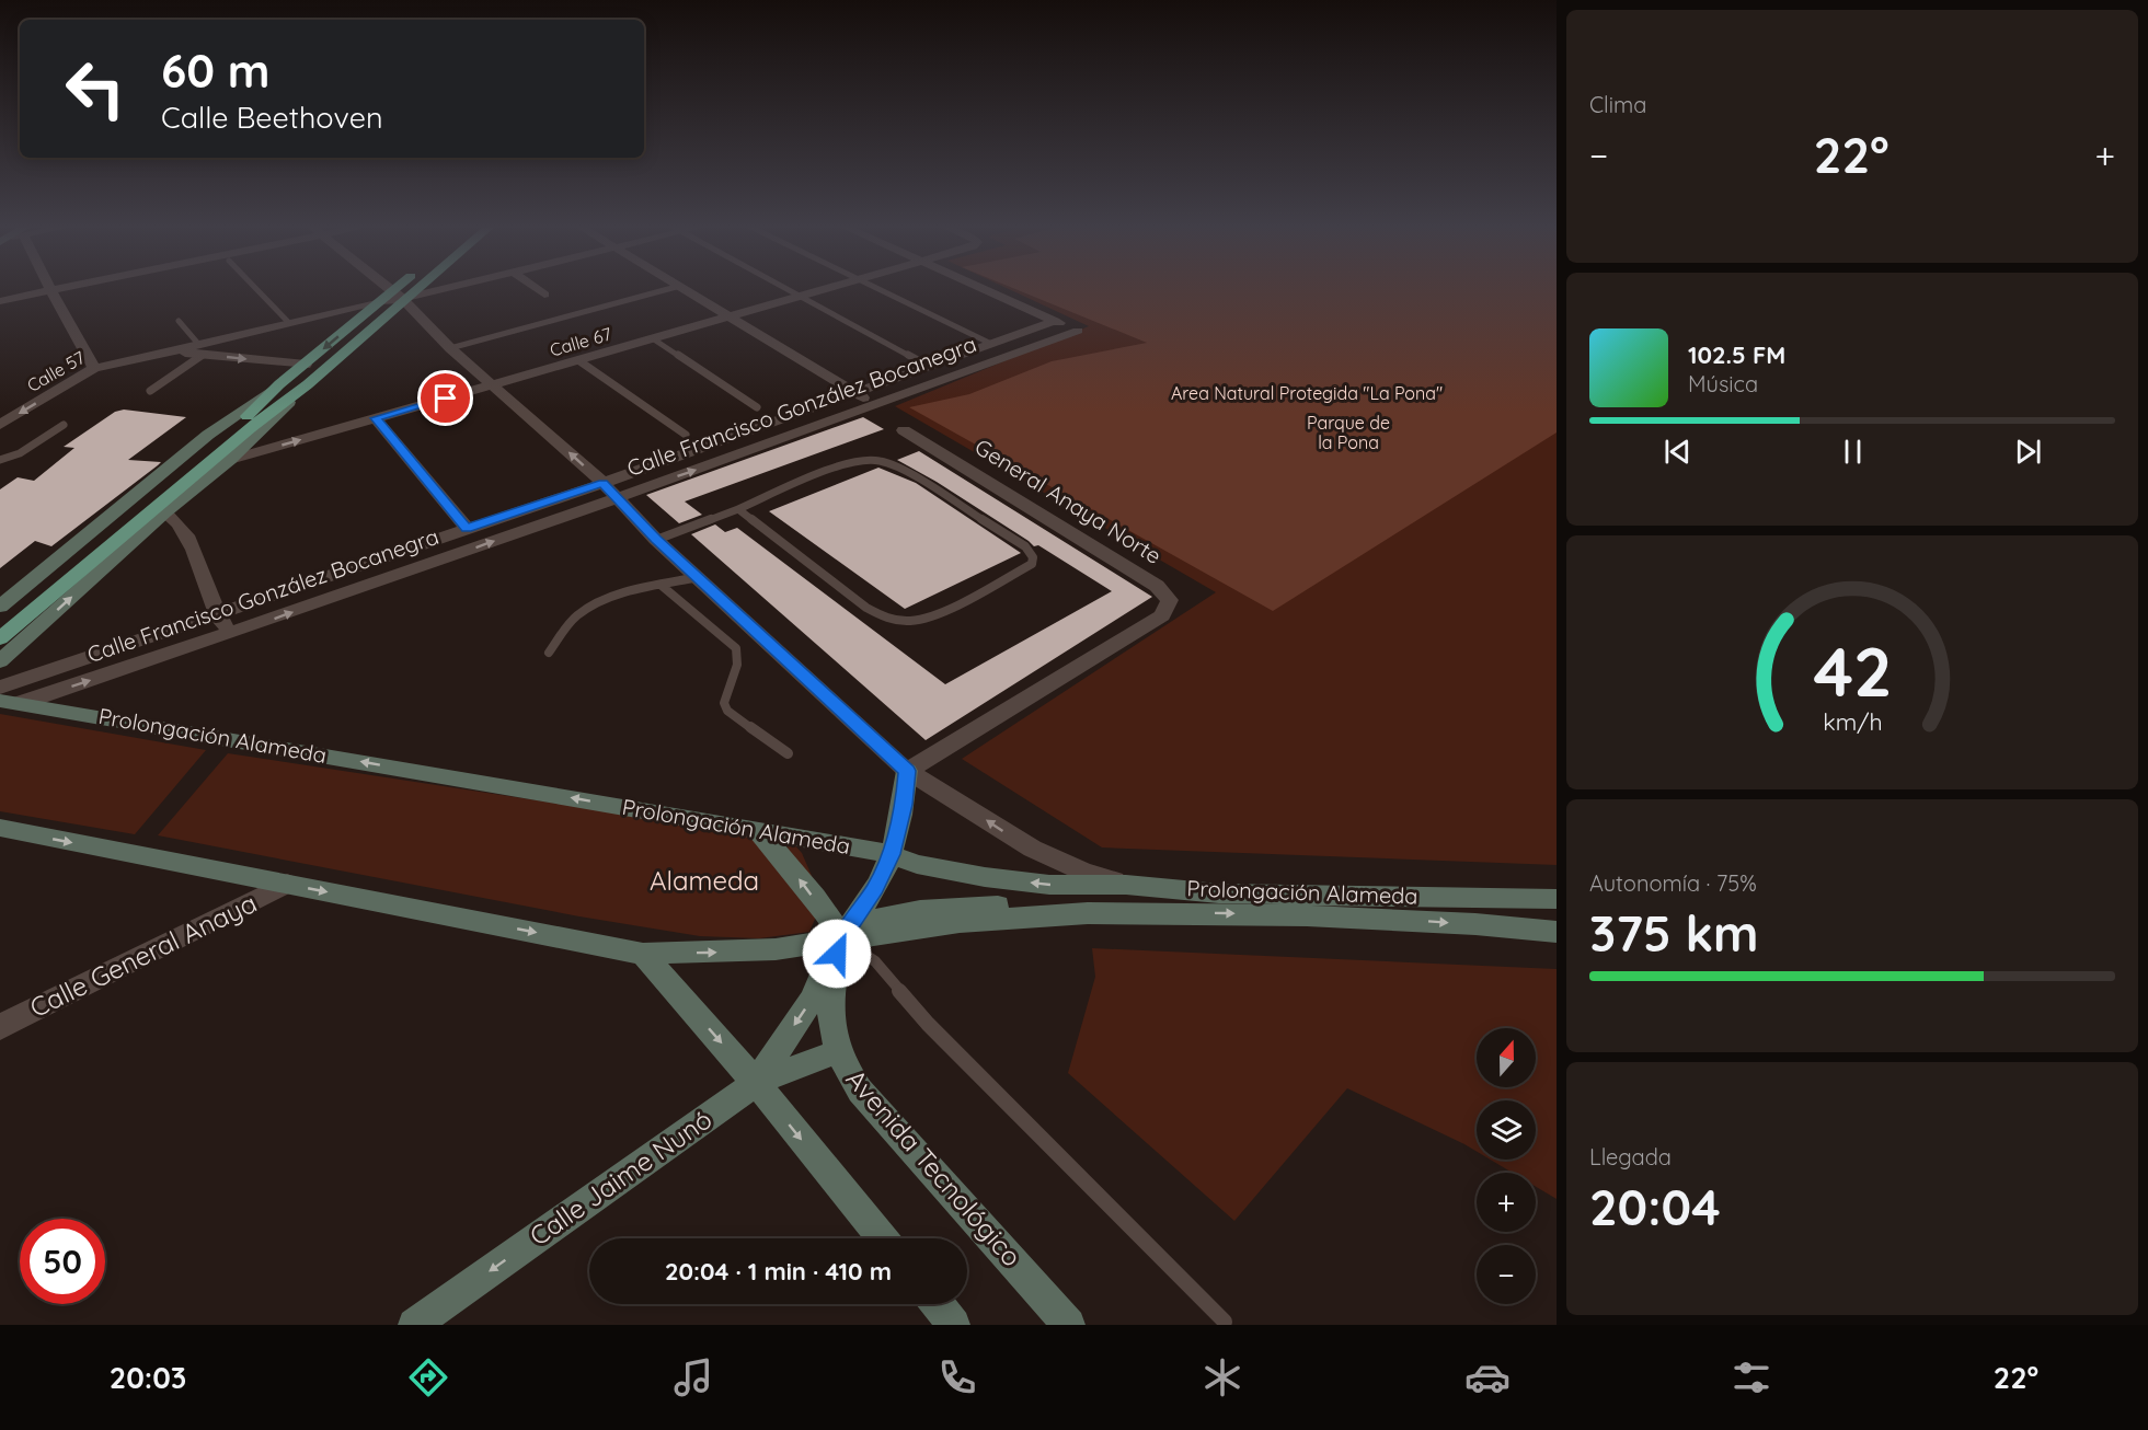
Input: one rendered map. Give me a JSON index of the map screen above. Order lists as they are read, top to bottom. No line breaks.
{"streets":{"main road":["Prolongación Alameda","Avenida Tecnológico","Calle Jaime Nunó"],"street":["Calle 67","Calle 57","Calle Francisco González Bocanegra","General Anaya Norte","Calle General Anaya"]},"crossings":[["Calle Francisco González Bocanegra","Prolongación Alameda"],["Prolongación Alameda","Calle General Anaya"],["Prolongación Alameda","Avenida Tecnológico"],["Avenida Tecnológico","Calle Jaime Nunó"]],"one_way":["Calle Jaime Nunó"],"parks":["Area Natural Protegida \"La Pona\"","Parque de la Pona","Alameda"],"north":"top","page":{"tile":["Clima",["Autonomía · 75%","375 km"],["Llegada","20:04"]],"turn":["60 m","Calle Beethoven"],"heat":["−","22°","+"],"song":["102.5 FM","Música"],"map_buttons":["+","−"],"limit":"50","trip":"20:04 · 1 min · 410 m","tabs":["20:03","22°"],"gauge":["42","km/h"]}}
